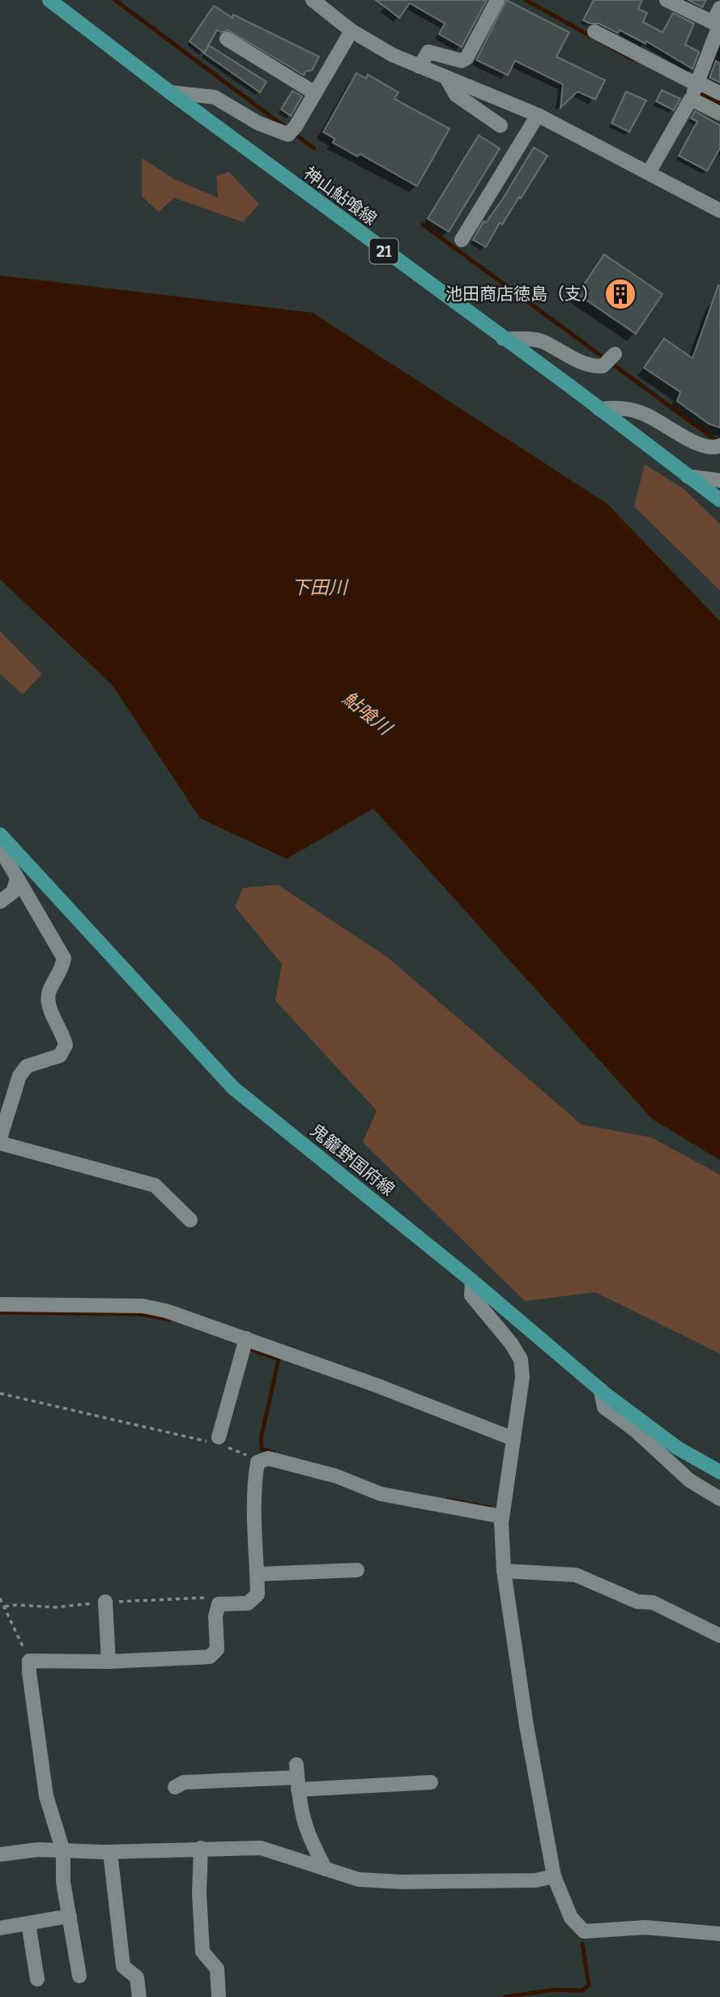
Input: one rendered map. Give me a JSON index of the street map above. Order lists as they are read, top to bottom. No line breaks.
{"streets":{"main road":["神山鮎喰線","21","鬼籠野国府線"]},"water":["下田川","鮎喰川"],"places":{"building":["池田商店徳島（支）"]}}
